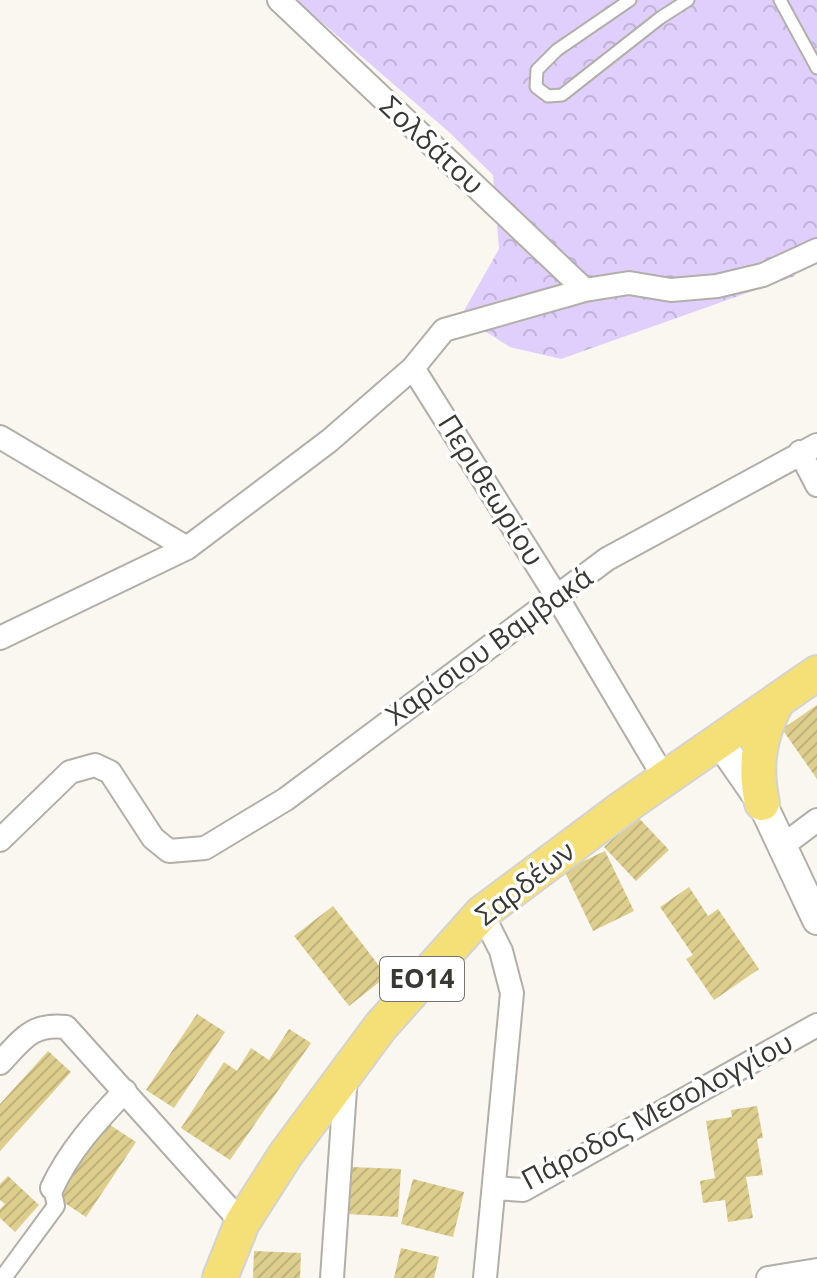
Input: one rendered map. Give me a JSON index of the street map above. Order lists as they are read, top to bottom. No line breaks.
{"streets":{"main road":["Σαρδέων","ΕΟ14"],"street":["Σολδάτου","Περιθεωρίου","Χαρίσιου Βαμβακά","Πάροδος Μεσολογγίου"]},"crossings":[["Περιθεωρίου","Χαρίσιου Βαμβακά"],["Περιθεωρίου","Σαρδέων"]]}
